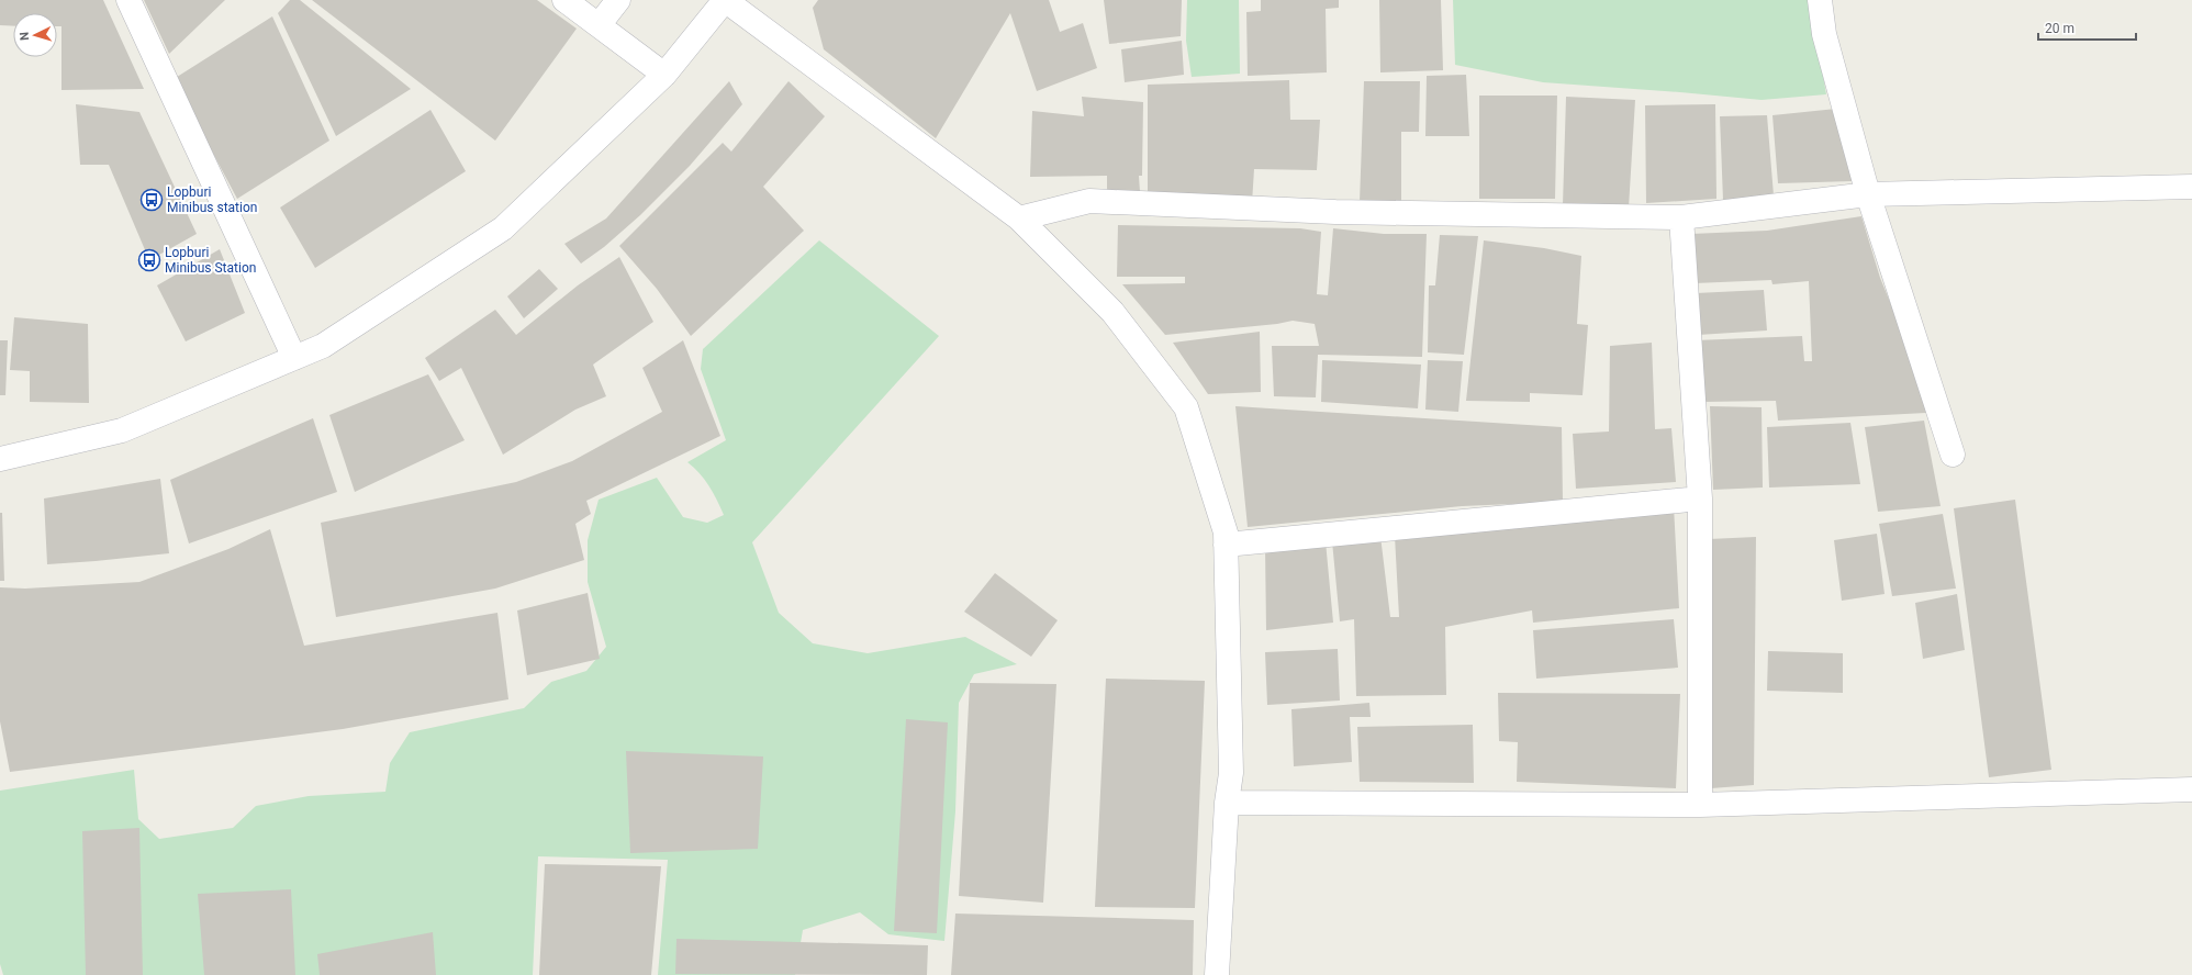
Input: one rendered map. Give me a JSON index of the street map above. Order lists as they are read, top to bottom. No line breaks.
{"places":{"bus stop":["Lopburi Minibus station","Lopburi Minibus Station"]},"scale_bar":"20 m","north":"left"}
